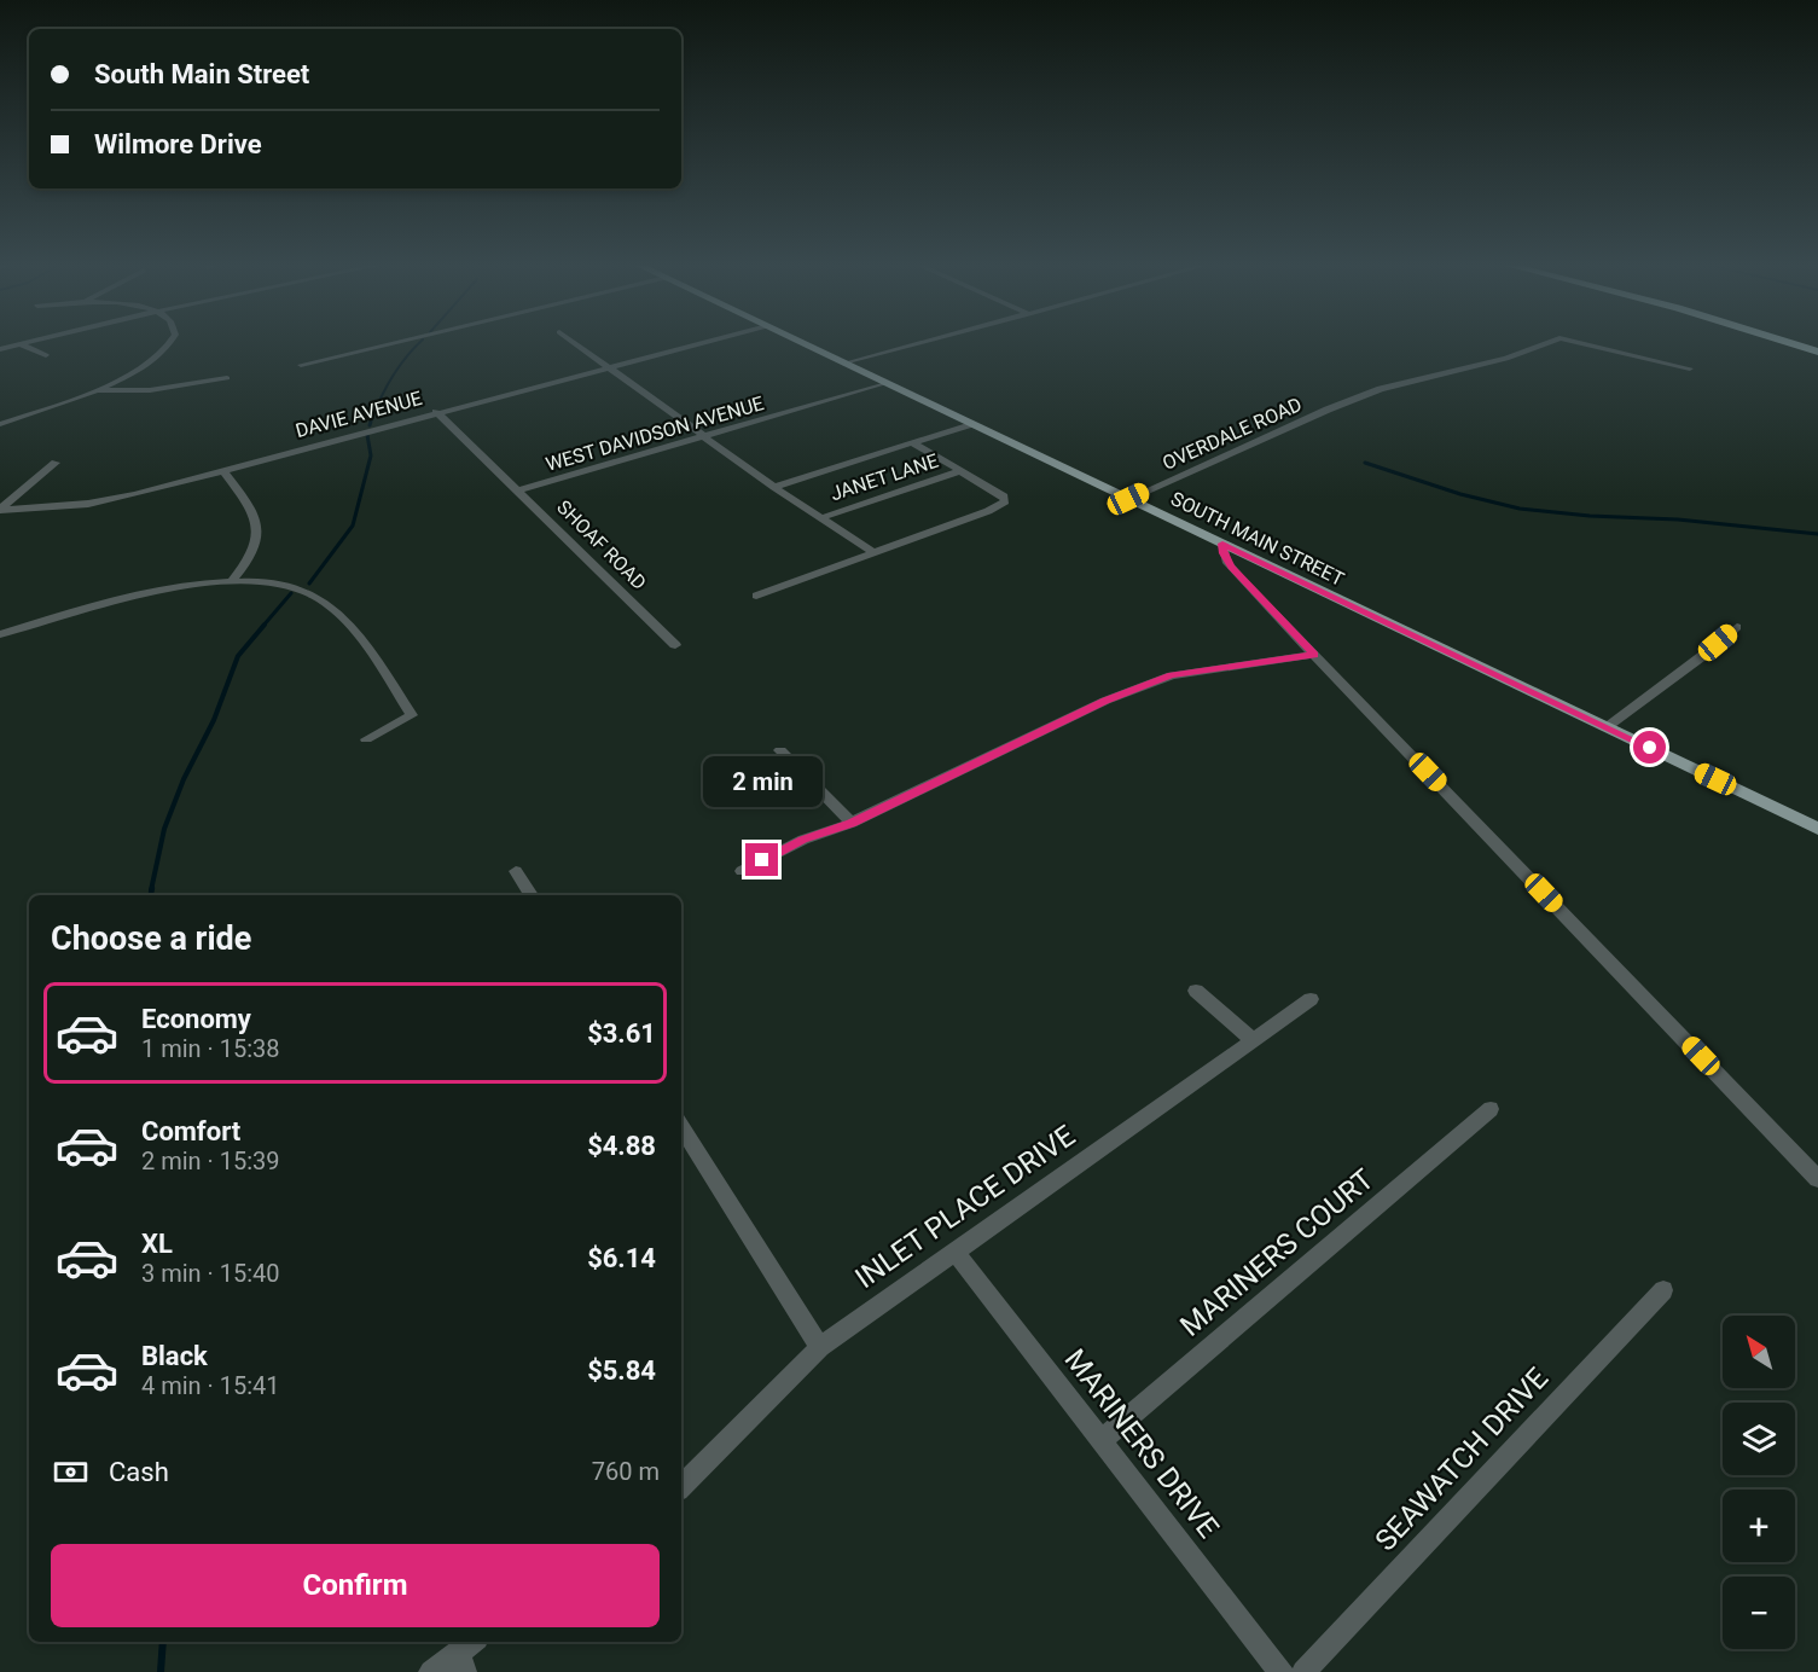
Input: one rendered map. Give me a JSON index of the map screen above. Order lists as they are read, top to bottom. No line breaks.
{"streets":{"main road":["SOUTH MAIN STREET"],"street":["DAVIE AVENUE","WEST DAVIDSON AVENUE","OVERDALE ROAD","JANET LANE","SHOAF ROAD","INLET PLACE DRIVE","MARINERS COURT","MARINERS DRIVE","SEAWATCH DRIVE"]},"crossings":[["DAVIE AVENUE","SHOAF ROAD"],["WEST DAVIDSON AVENUE","SOUTH MAIN STREET"],["WEST DAVIDSON AVENUE","SHOAF ROAD"],["OVERDALE ROAD","SOUTH MAIN STREET"],["INLET PLACE DRIVE","MARINERS DRIVE"],["MARINERS COURT","MARINERS DRIVE"]],"north":"top left","page":{"banner":["South Main Street","Wilmore Drive"],"bubble":"2 min","heading":"Choose a ride","list":[{"name":"Economy","note":"1 min · 15:38","value":"$3.61"},{"name":"Comfort","note":"2 min · 15:39","value":"$4.88"},{"name":"XL","note":"3 min · 15:40","value":"$6.14"},{"name":"Black","note":"4 min · 15:41","value":"$5.84"}],"map_buttons":["+","−"],"pay":["Cash","760 m"],"buttons":"Confirm"}}
